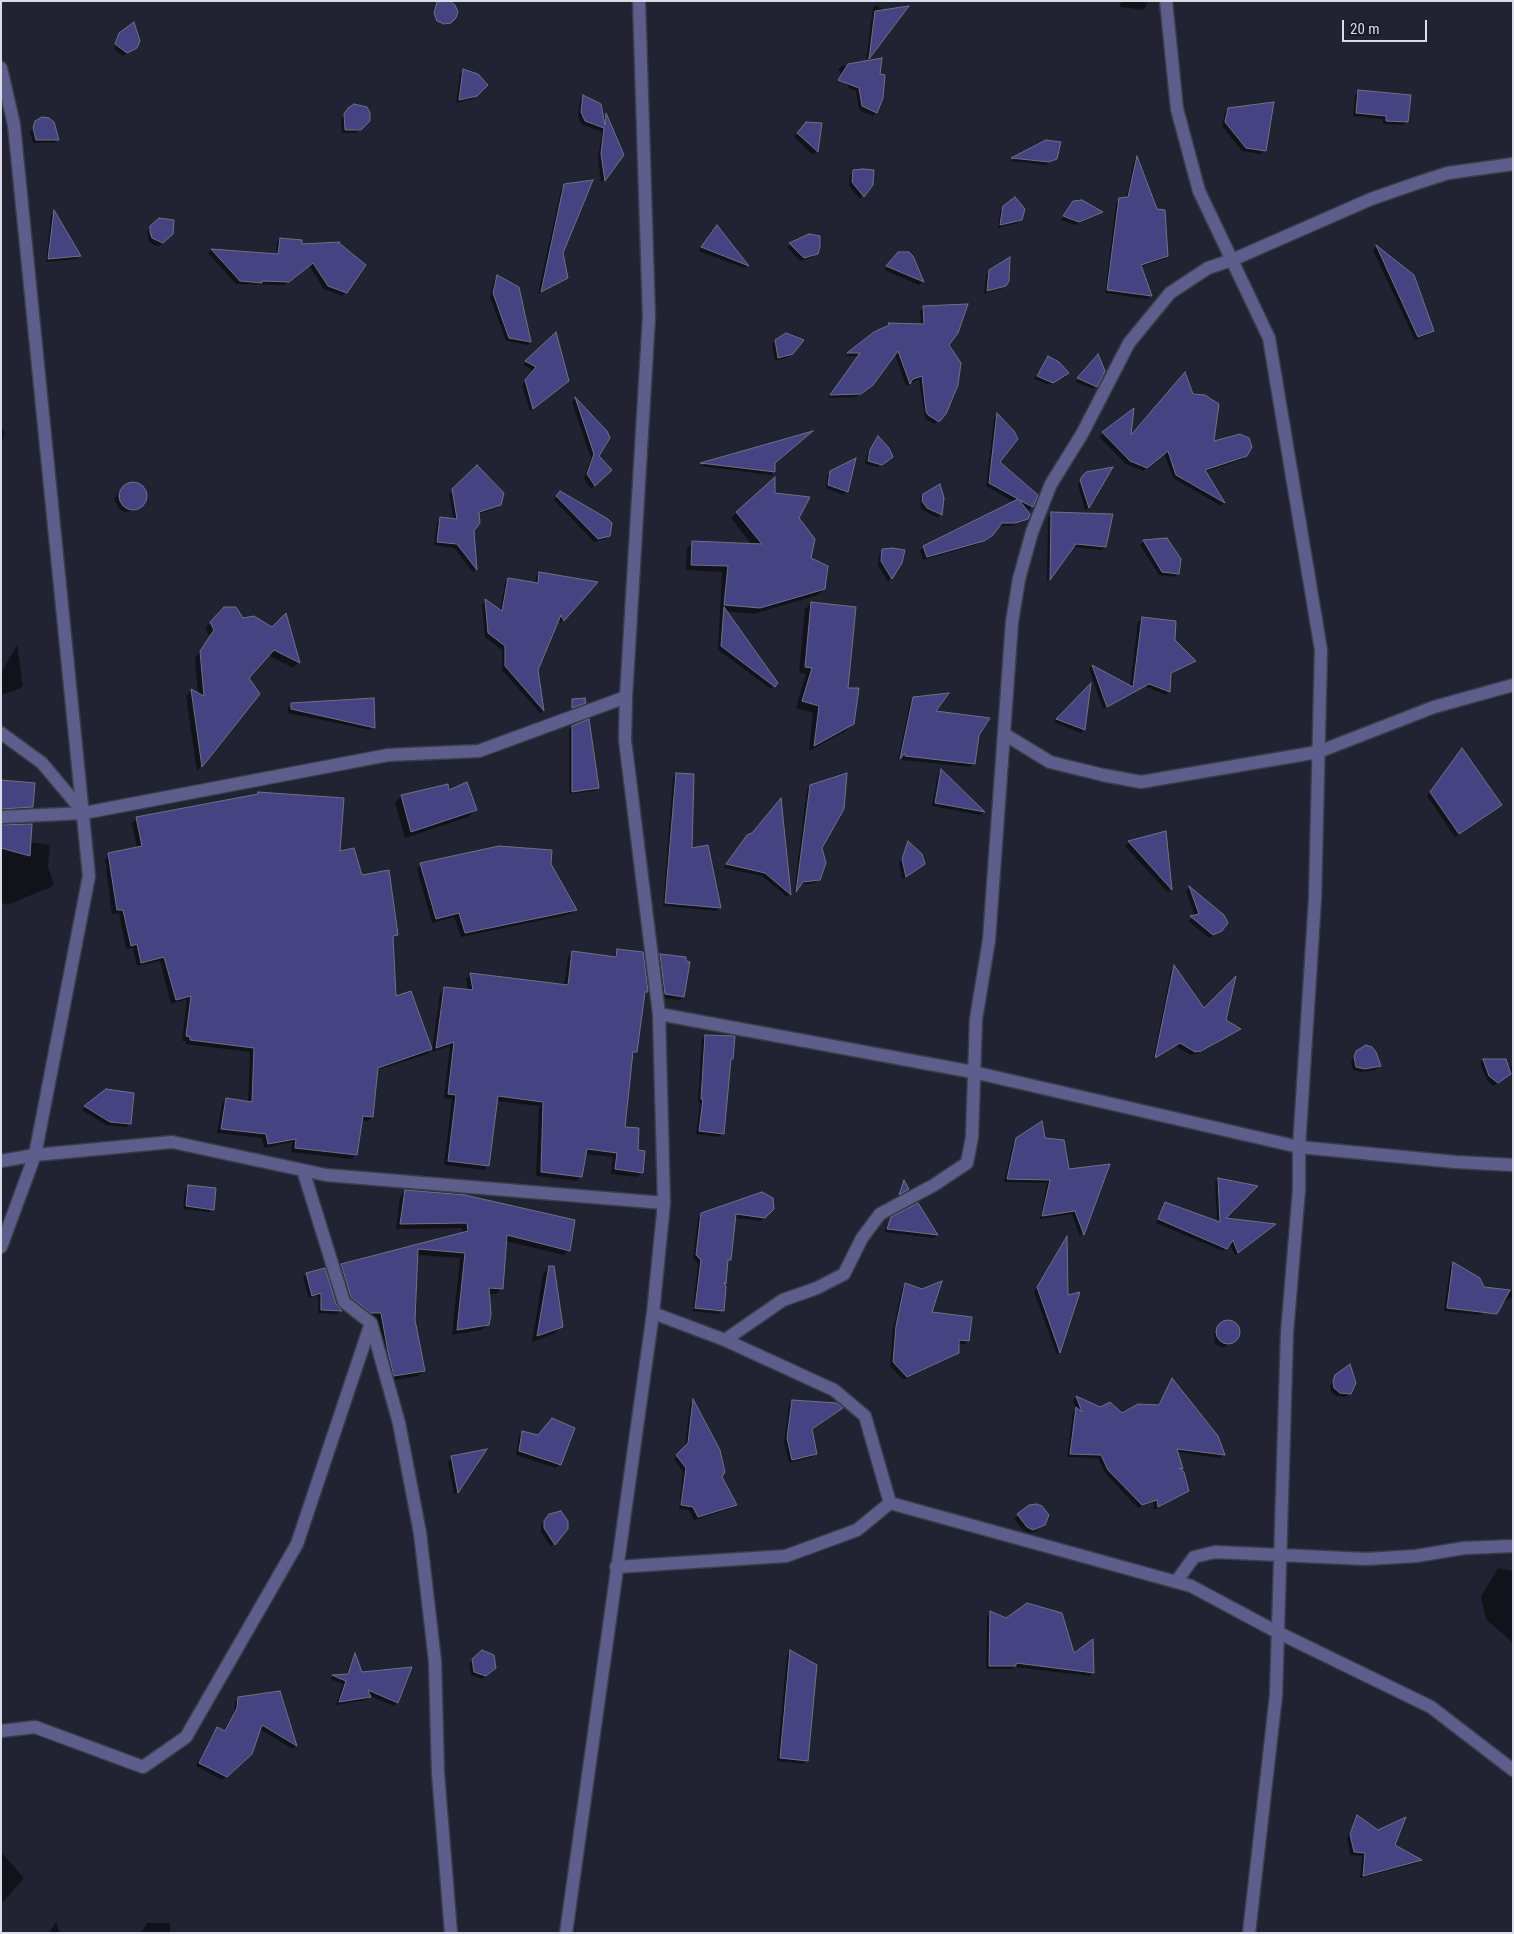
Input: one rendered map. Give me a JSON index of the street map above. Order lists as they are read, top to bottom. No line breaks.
{"scale_bar":"20 m"}
